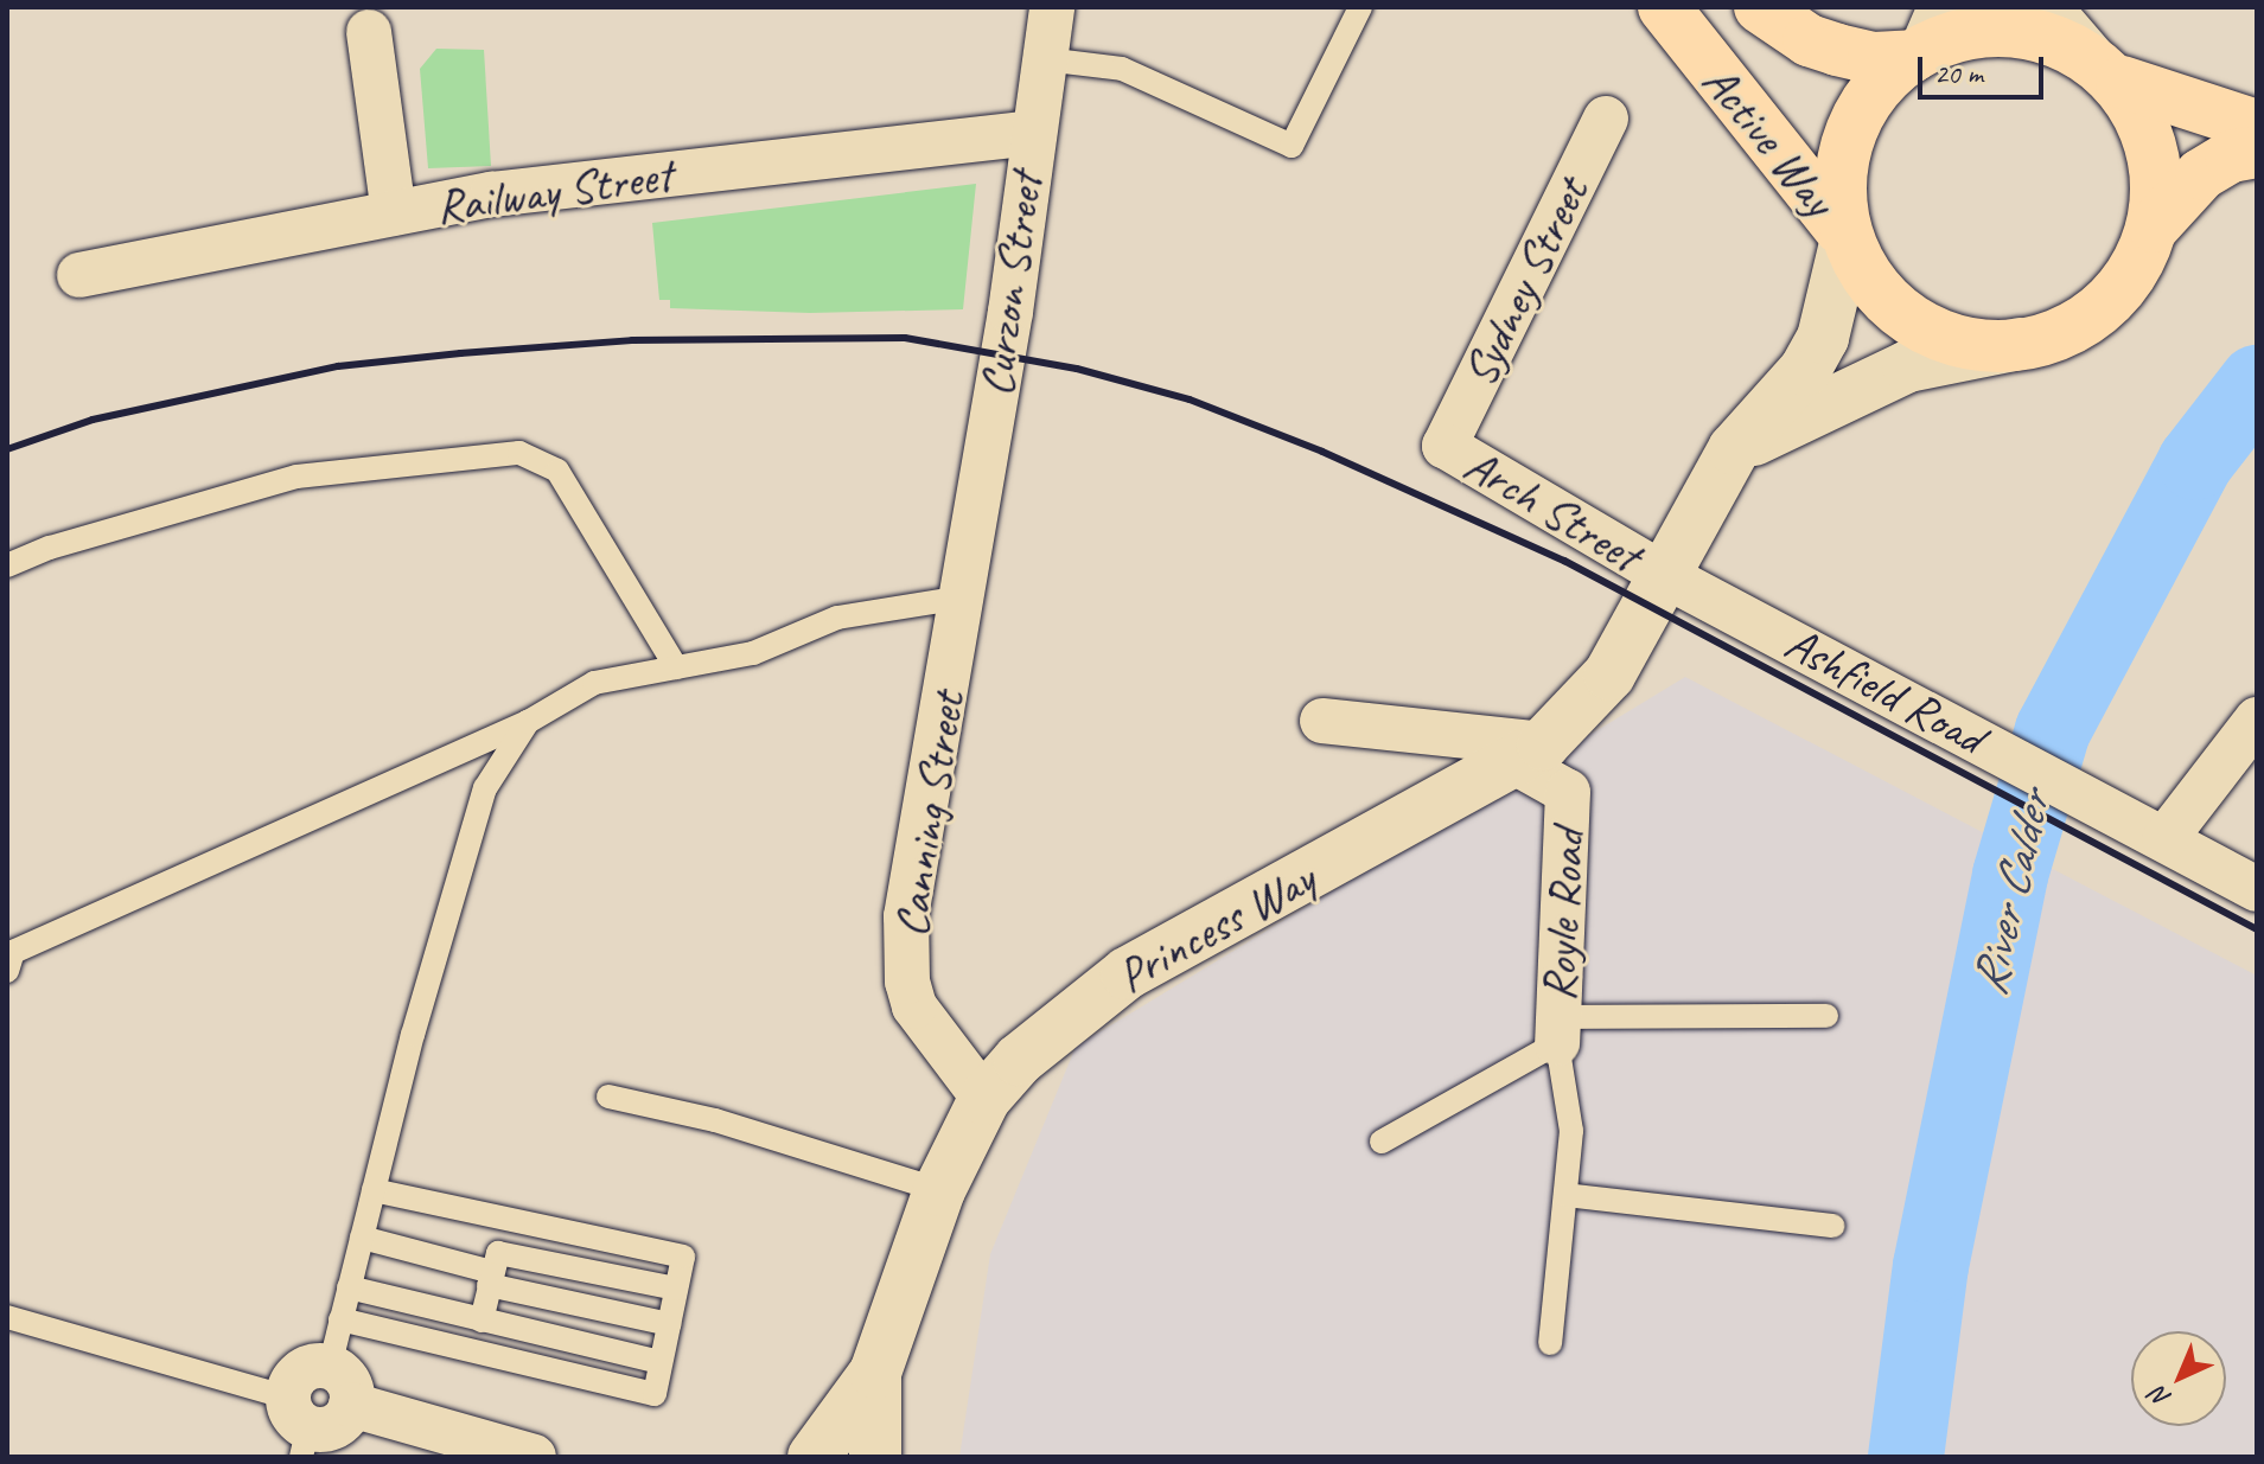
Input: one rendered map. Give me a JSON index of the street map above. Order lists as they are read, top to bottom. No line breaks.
{"streets":{"main road":["Active Way","Princess Way"],"street":["Railway Street","Sydney Street","Curzon Street","Arch Street","Ashfield Road","Canning Street","Royle Road"]},"crossings":[["Railway Street","Curzon Street"],["Sydney Street","Arch Street"],["Curzon Street","Canning Street"],["Arch Street","Ashfield Road"],["Arch Street","Princess Way"],["Ashfield Road","Princess Way"],["Canning Street","Princess Way"],["Royle Road","Princess Way"]],"water":["River Calder"],"scale_bar":"20 m","north":"bottom left"}
